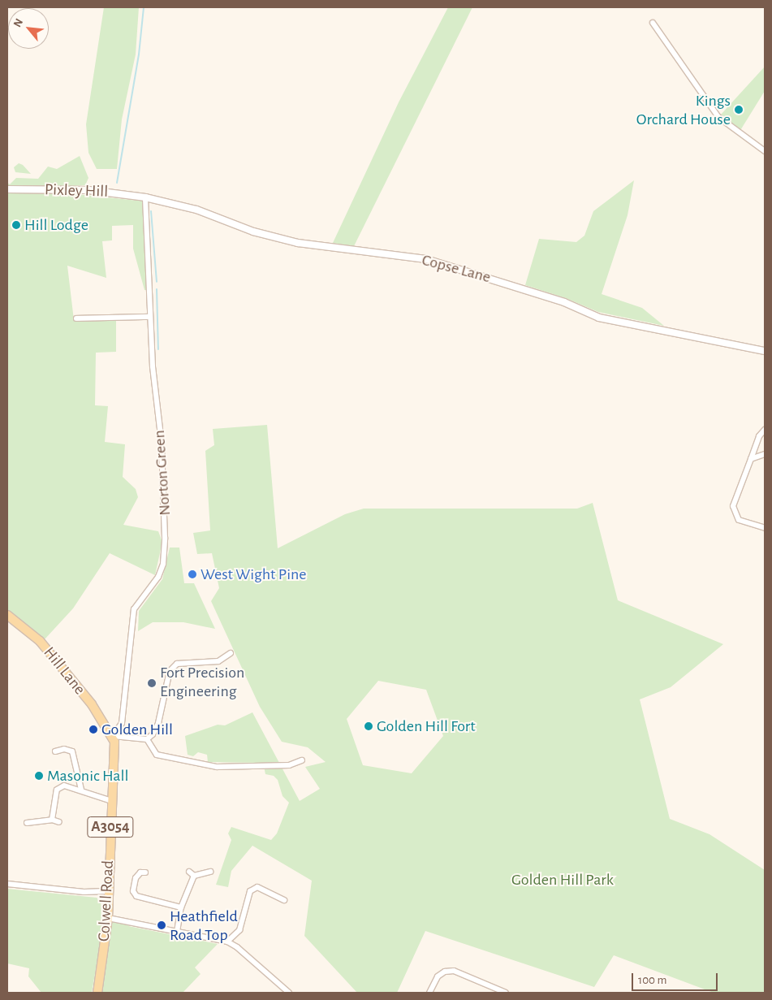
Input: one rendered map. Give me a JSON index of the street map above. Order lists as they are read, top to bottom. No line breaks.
{"streets":{"main road":["Hill Lane","A3054","Colwell Road"],"street":["Pixley Hill","Copse Lane","Norton Green"]},"crossings":[["Pixley Hill","Copse Lane"],["Pixley Hill","Norton Green"],["Copse Lane","Norton Green"],["Norton Green","Hill Lane"],["Norton Green","Colwell Road"],["Hill Lane","Colwell Road"]],"parks":["Golden Hill Park"],"places":["Kings Orchard House","Hill Lodge","West Wight Pine","Fort Precision Engineering","Golden Hill Fort","Golden Hill","Masonic Hall","Heathfield Road Top"],"scale_bar":"100 m","north":"top left"}
